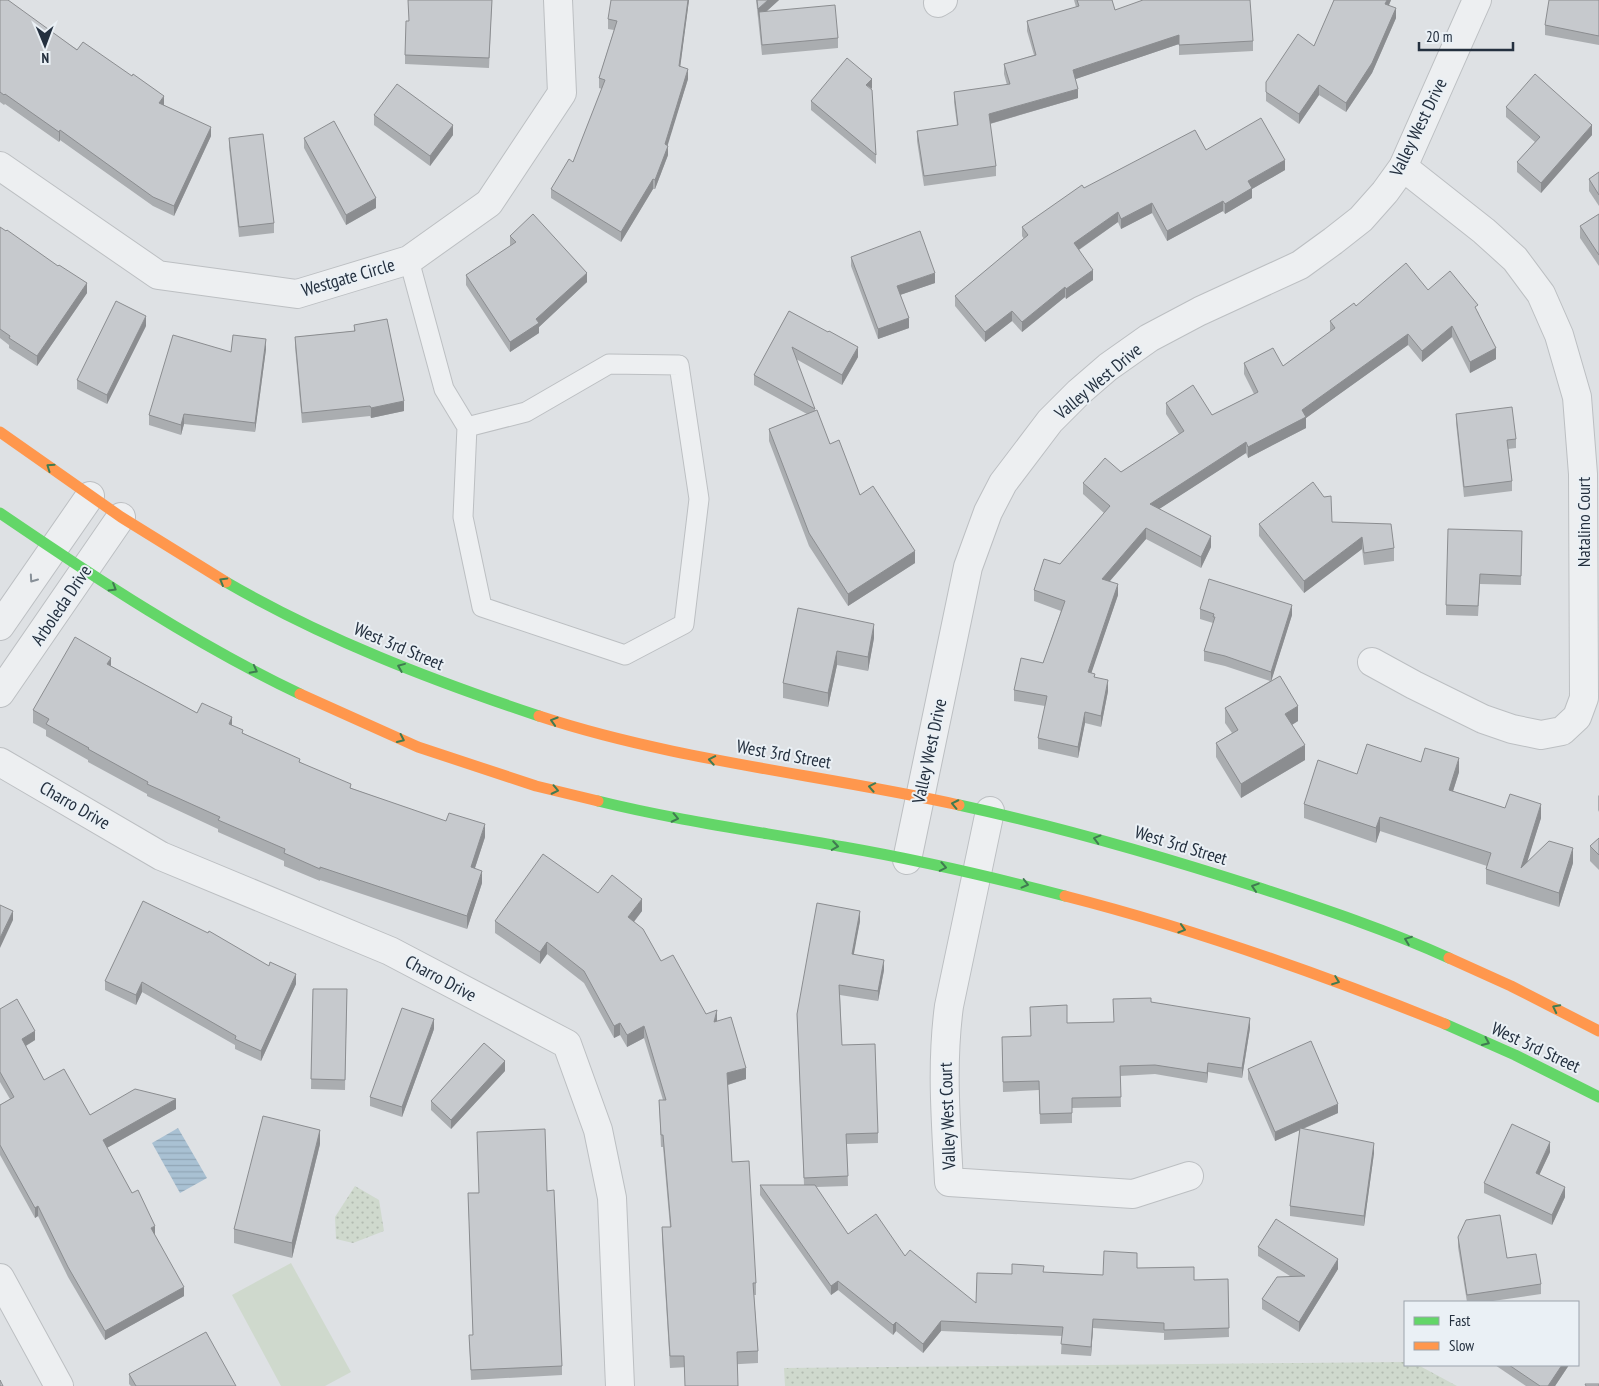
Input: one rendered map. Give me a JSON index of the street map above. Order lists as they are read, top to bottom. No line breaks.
{"streets":{"main road":["West 3rd Street"],"street":["Valley West Drive","Westgate Circle","Natalino Court","Arboleda Drive","Charro Drive","Valley West Court"]},"crossings":[["Valley West Drive","Natalino Court"],["Valley West Drive","West 3rd Street"],["Arboleda Drive","West 3rd Street"],["West 3rd Street","Valley West Court"]],"legend":["Fast","Slow"],"scale_bar":"20 m","north":"bottom"}
